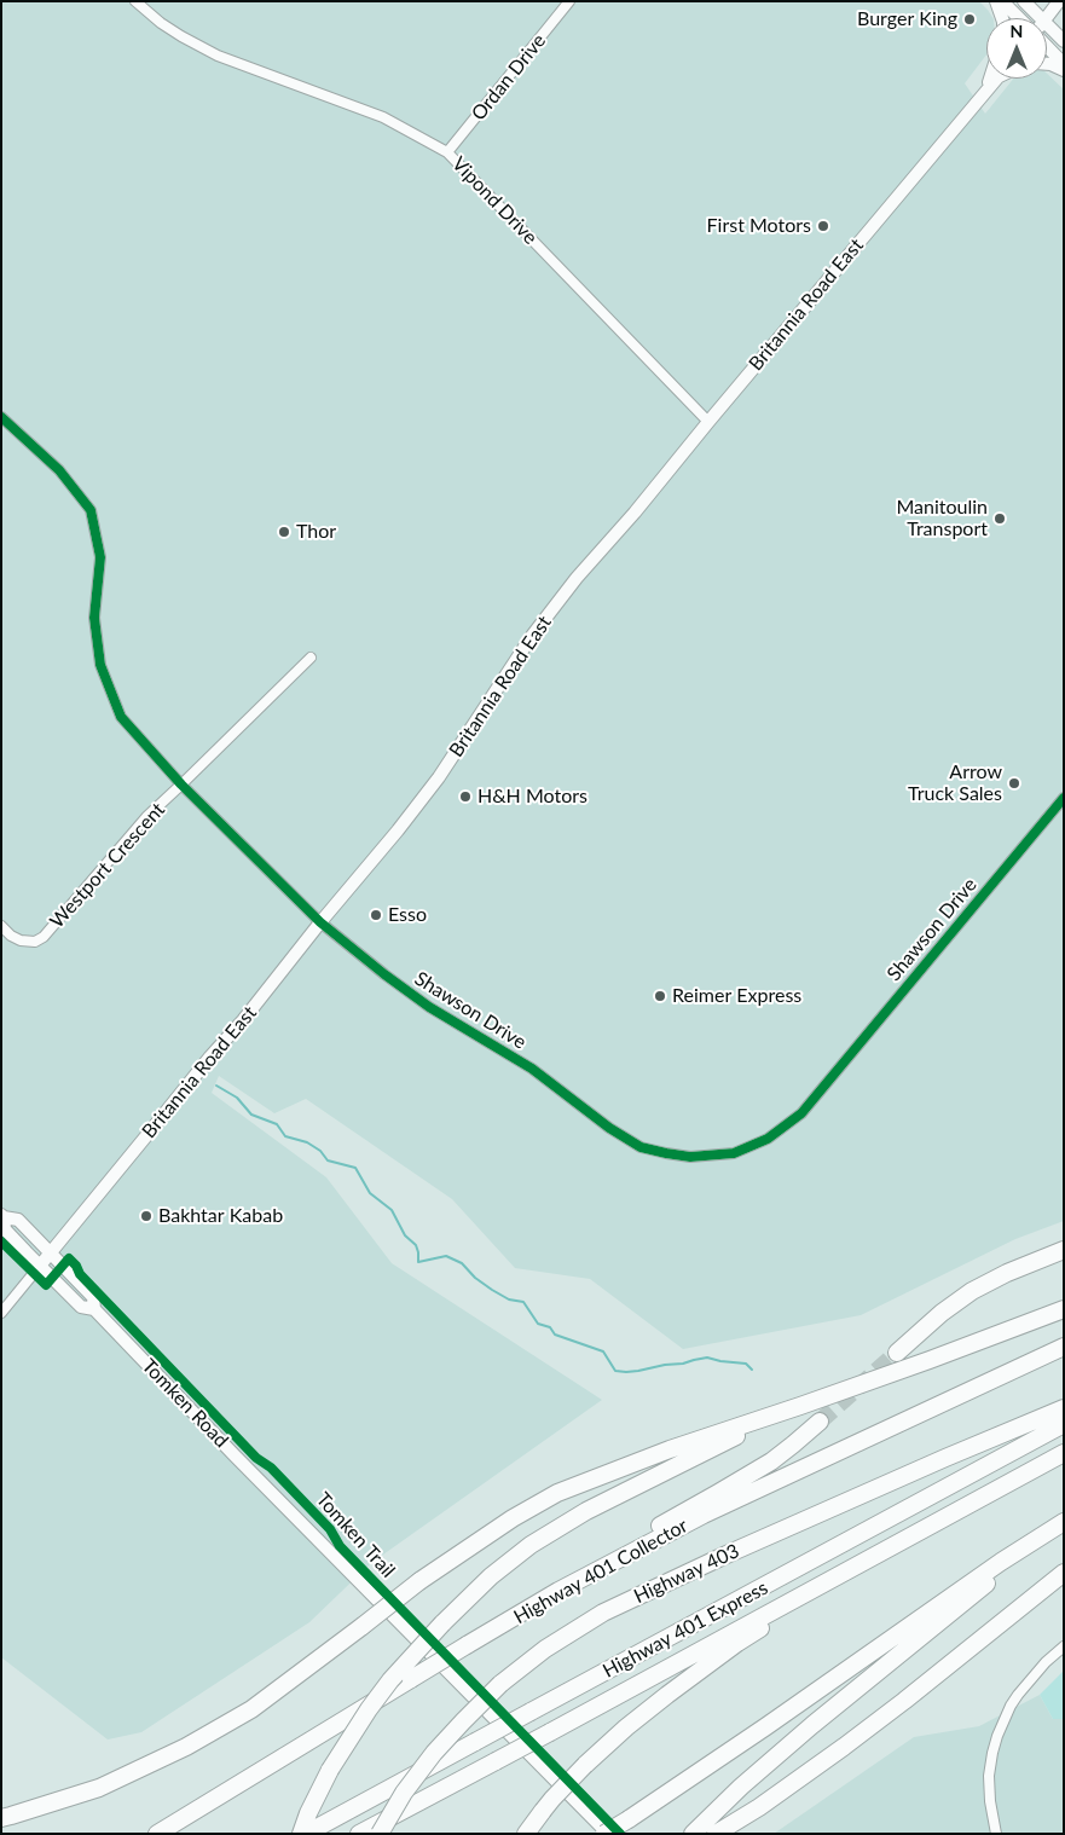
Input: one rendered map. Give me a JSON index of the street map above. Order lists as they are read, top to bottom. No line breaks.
{"streets":{"highway":["Highway 401 Collector","Highway 403","Highway 401 Express"],"street":["Ordan Drive","Vipond Drive","Britannia Road East","Westport Crescent","Shawson Drive","Tomken Road"],"cycle path":["Tomken Trail"]},"crossings":[["Ordan Drive","Vipond Drive"],["Vipond Drive","Britannia Road East"],["Britannia Road East","Shawson Drive"],["Britannia Road East","Tomken Road"],["Westport Crescent","Shawson Drive"]],"places":["Burger King","First Motors","Manitoulin Transport","Thor","Arrow Truck Sales","H&H Motors","Esso","Reimer Express","Bakhtar Kabab"],"north":"top"}
